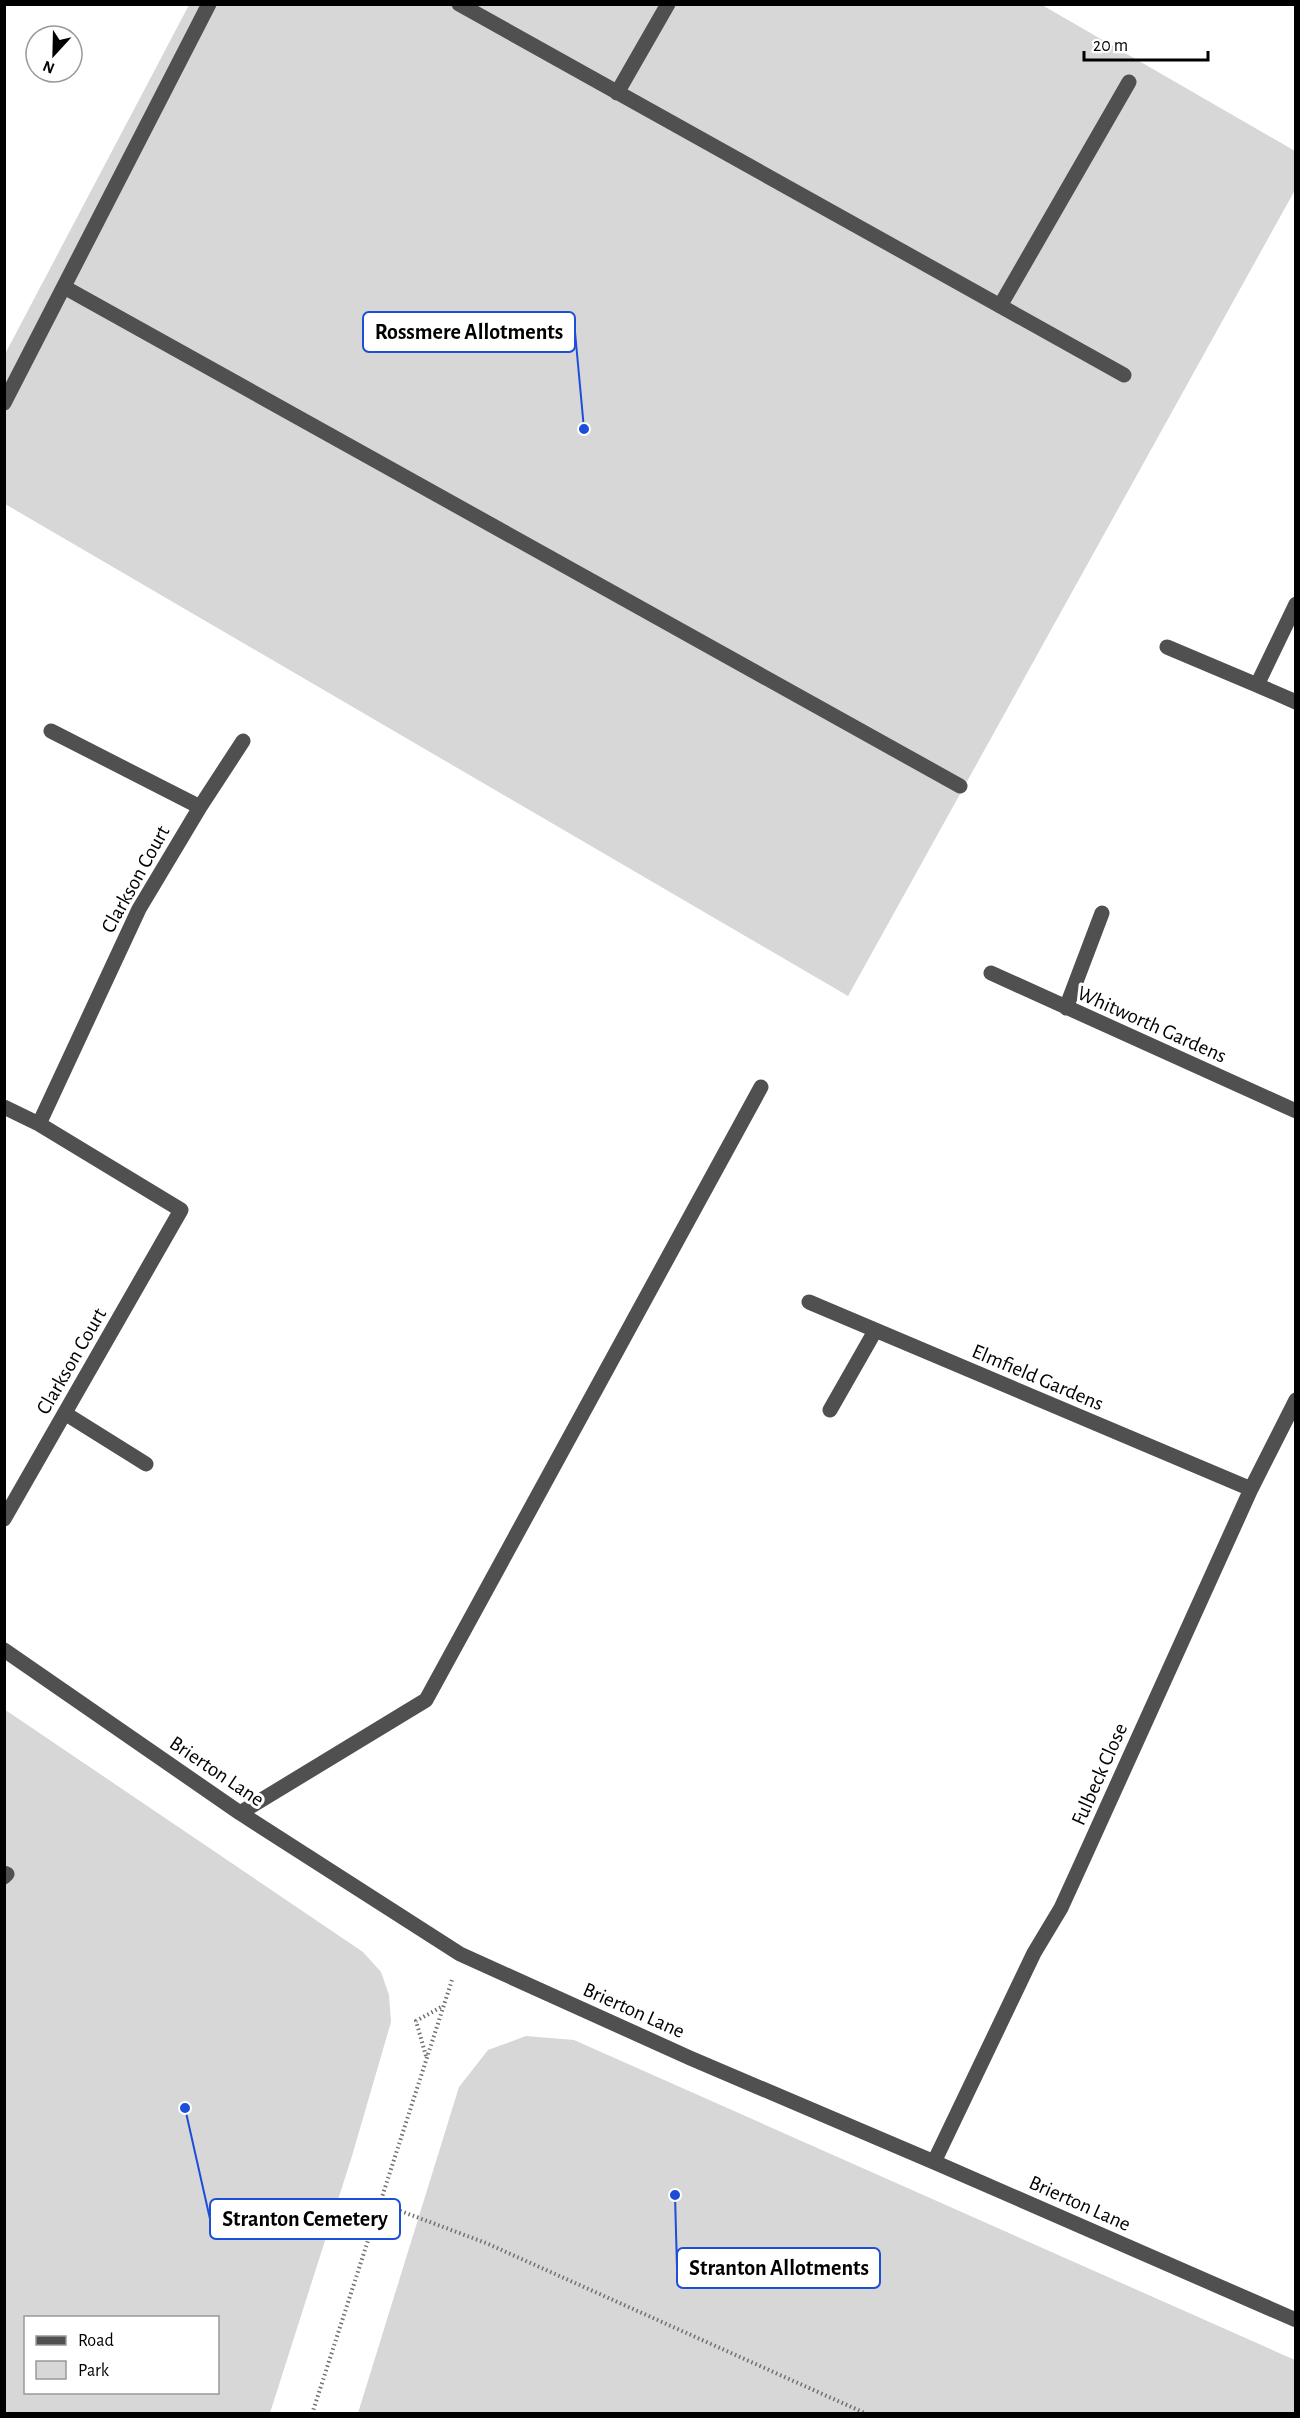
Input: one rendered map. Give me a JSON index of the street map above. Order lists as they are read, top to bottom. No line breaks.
{"streets":{"street":["Clarkson Court","Whitworth Gardens","Elmfield Gardens","Brierton Lane","Fulbeck Close"]},"crossings":[["Elmfield Gardens","Fulbeck Close"],["Brierton Lane","Fulbeck Close"]],"places":["Rossmere Allotments","Stranton Cemetery","Stranton Allotments"],"legend":["Road","Park"],"scale_bar":"20 m","north":"bottom"}
